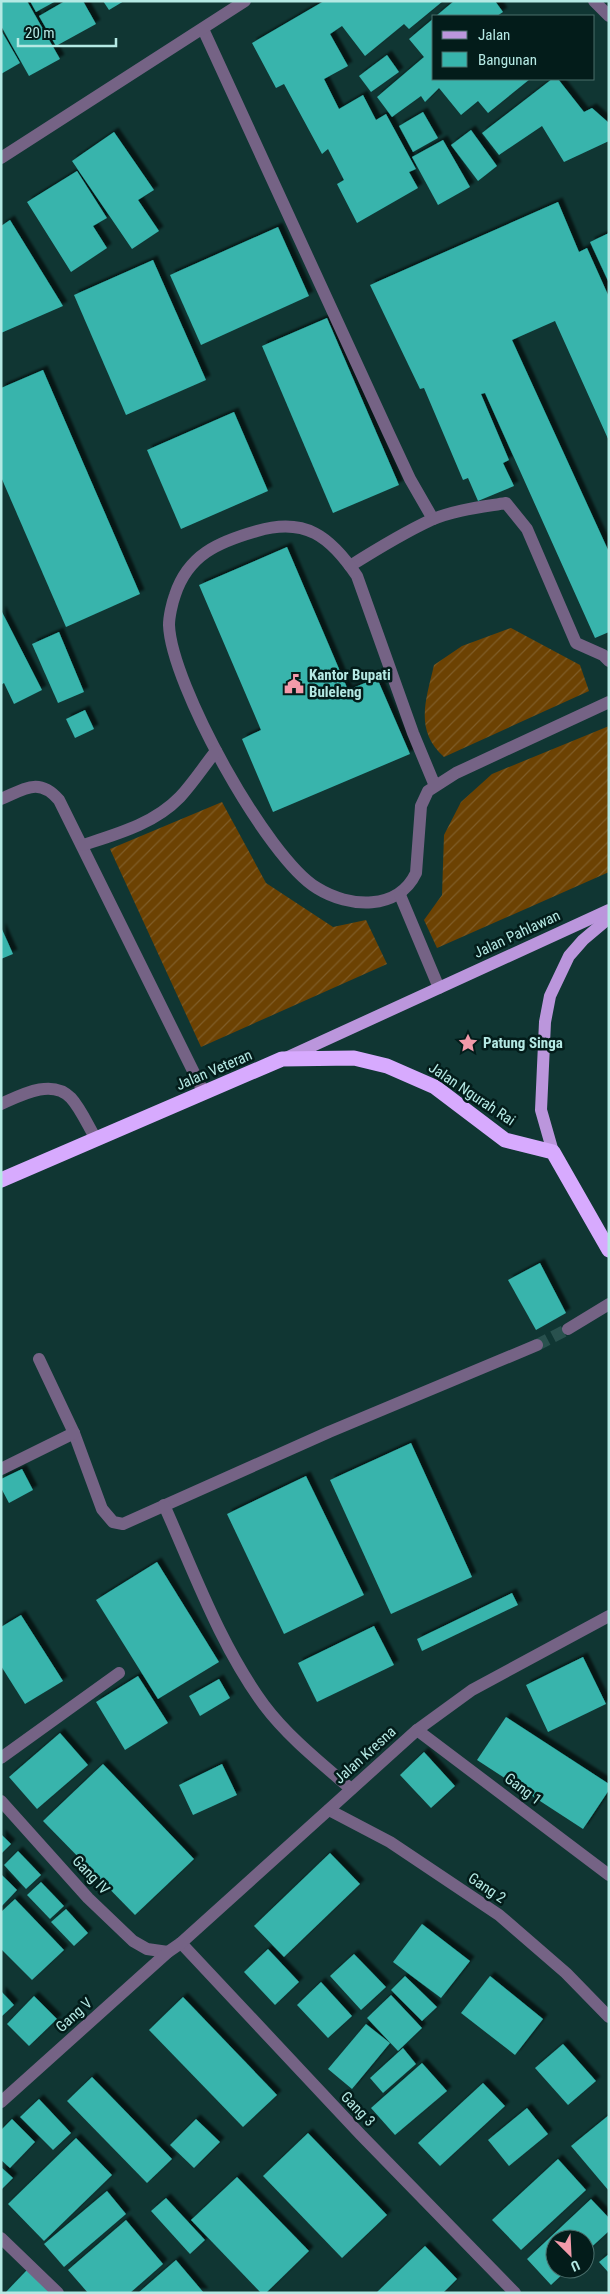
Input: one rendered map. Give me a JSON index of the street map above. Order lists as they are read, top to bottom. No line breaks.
{"streets":{"highway":["Jalan Veteran","Jalan Ngurah Rai"],"main road":["Jalan Pahlawan"],"street":["Jalan Kresna","Gang 1","Gang IV","Gang 2","Gang V","Gang 3"]},"crossings":[["Jalan Pahlawan","Jalan Veteran"],["Jalan Veteran","Jalan Ngurah Rai"],["Jalan Kresna","Gang 1"],["Jalan Kresna","Gang IV"],["Jalan Kresna","Gang 2"],["Jalan Kresna","Gang V"],["Jalan Kresna","Gang 3"],["Gang IV","Gang V"]],"places":{"public building":["Kantor Bupati Buleleng"],"place":["Patung Singa"]},"legend":["Jalan","Bangunan"],"scale_bar":"20 m","north":"bottom right"}
